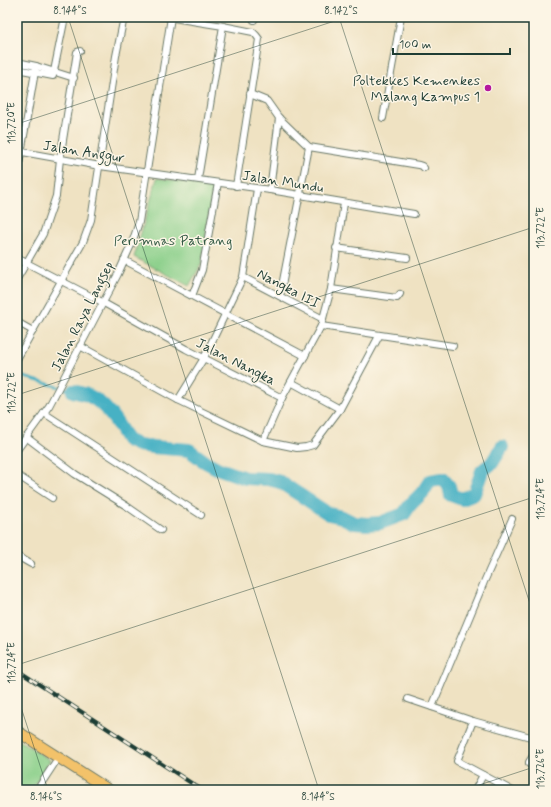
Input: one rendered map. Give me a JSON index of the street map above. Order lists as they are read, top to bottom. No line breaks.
{"streets":{"street":["Jalan Anggur","Jalan Mundu","Nangka III","Jalan Raya Langsep","Jalan Nangka"]},"crossings":[["Jalan Anggur","Jalan Mundu"],["Jalan Anggur","Jalan Raya Langsep"],["Jalan Mundu","Jalan Raya Langsep"],["Jalan Mundu","Jalan Nangka"],["Nangka III","Jalan Nangka"],["Jalan Raya Langsep","Jalan Nangka"]],"parks":["Perumnas Patrang"],"places":["Poltekkes Kemenkes Malang Kampus 1"],"scale_bar":"100 m","coordinates":["8.144°S","8.142°S","113.720°E","113.722°E","113.724°E","113.726°E","8.146°S"]}
